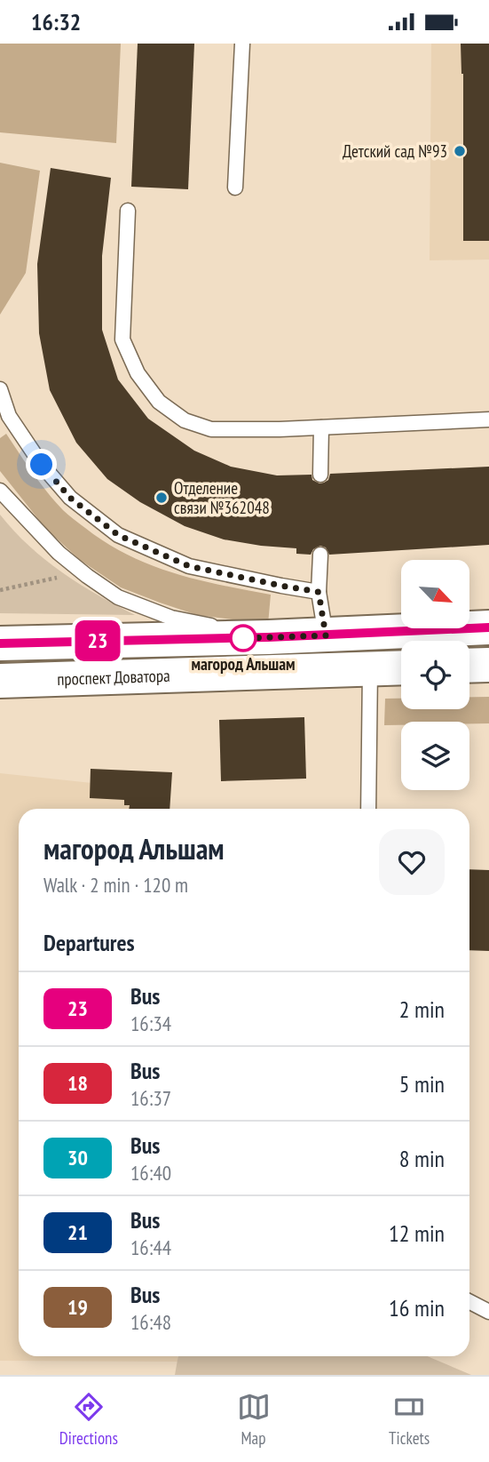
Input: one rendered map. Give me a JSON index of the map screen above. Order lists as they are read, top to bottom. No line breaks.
{"streets":{"main road":["проспект Доватора"]},"places":["Детский сад №93","Отделение связи №362048","магород Альшам"],"lines":["bus line 23"],"north":"bottom right","page":{"status":"16:32","on_map":"23","heading":[["магород Альшам","Walk · 2 min · 120 m"],"Departures"],"list":[{"mark":"23","name":"Bus","note":"16:34","value":"2 min"},{"mark":"18","name":"Bus","note":"16:37","value":"5 min"},{"mark":"30","name":"Bus","note":"16:40","value":"8 min"},{"mark":"21","name":"Bus","note":"16:44","value":"12 min"},{"mark":"19","name":"Bus","note":"16:48","value":"16 min"}],"tabs":["Directions","Map","Tickets"]}}
